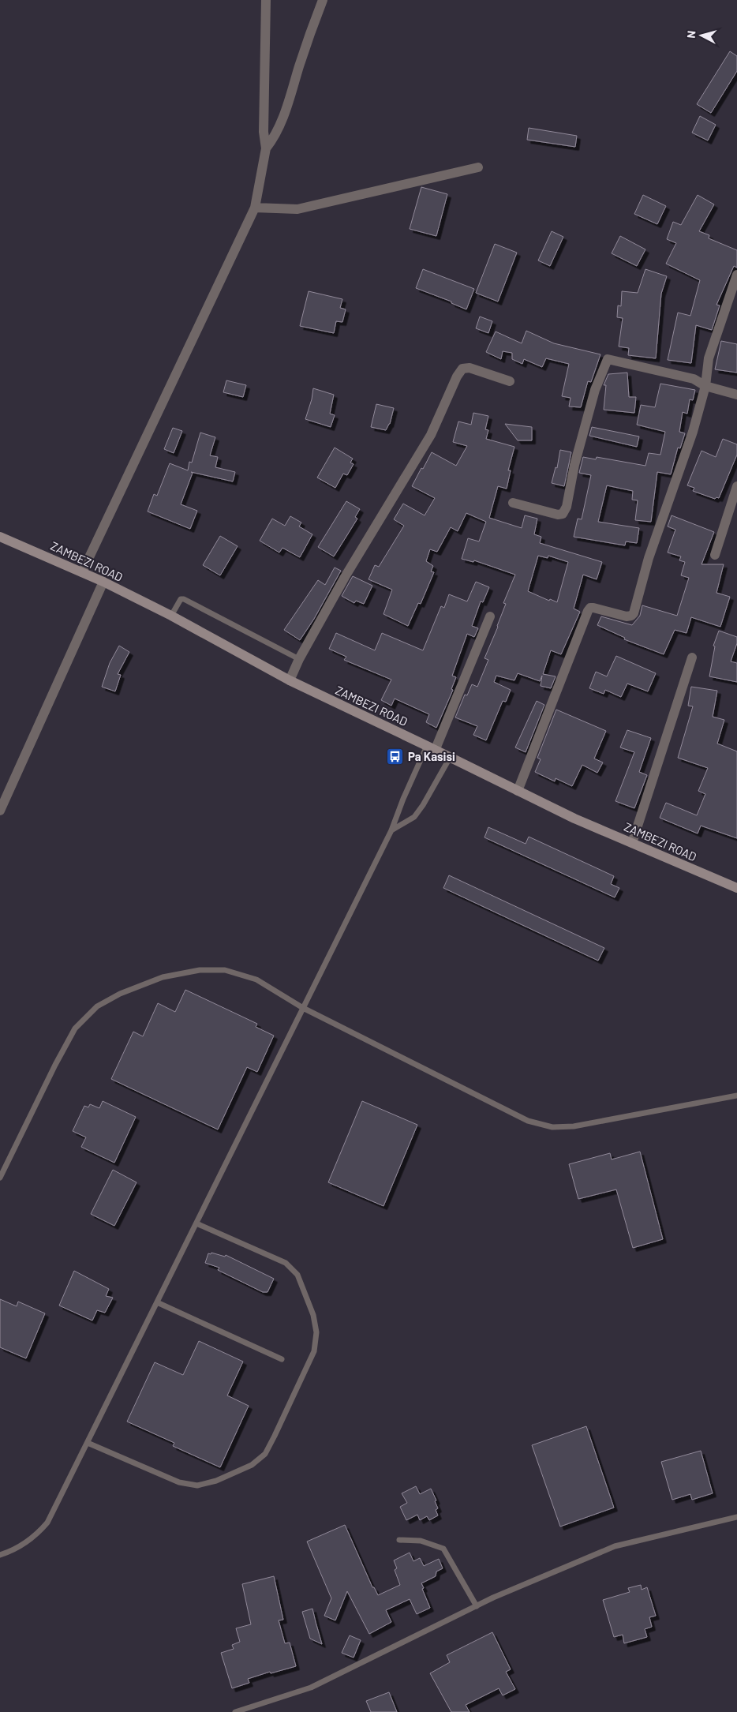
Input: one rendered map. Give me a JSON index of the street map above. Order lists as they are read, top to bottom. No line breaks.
{"streets":{"main road":["ZAMBEZI ROAD"]},"places":{"bus stop":["Pa Kasisi"]},"north":"left"}
